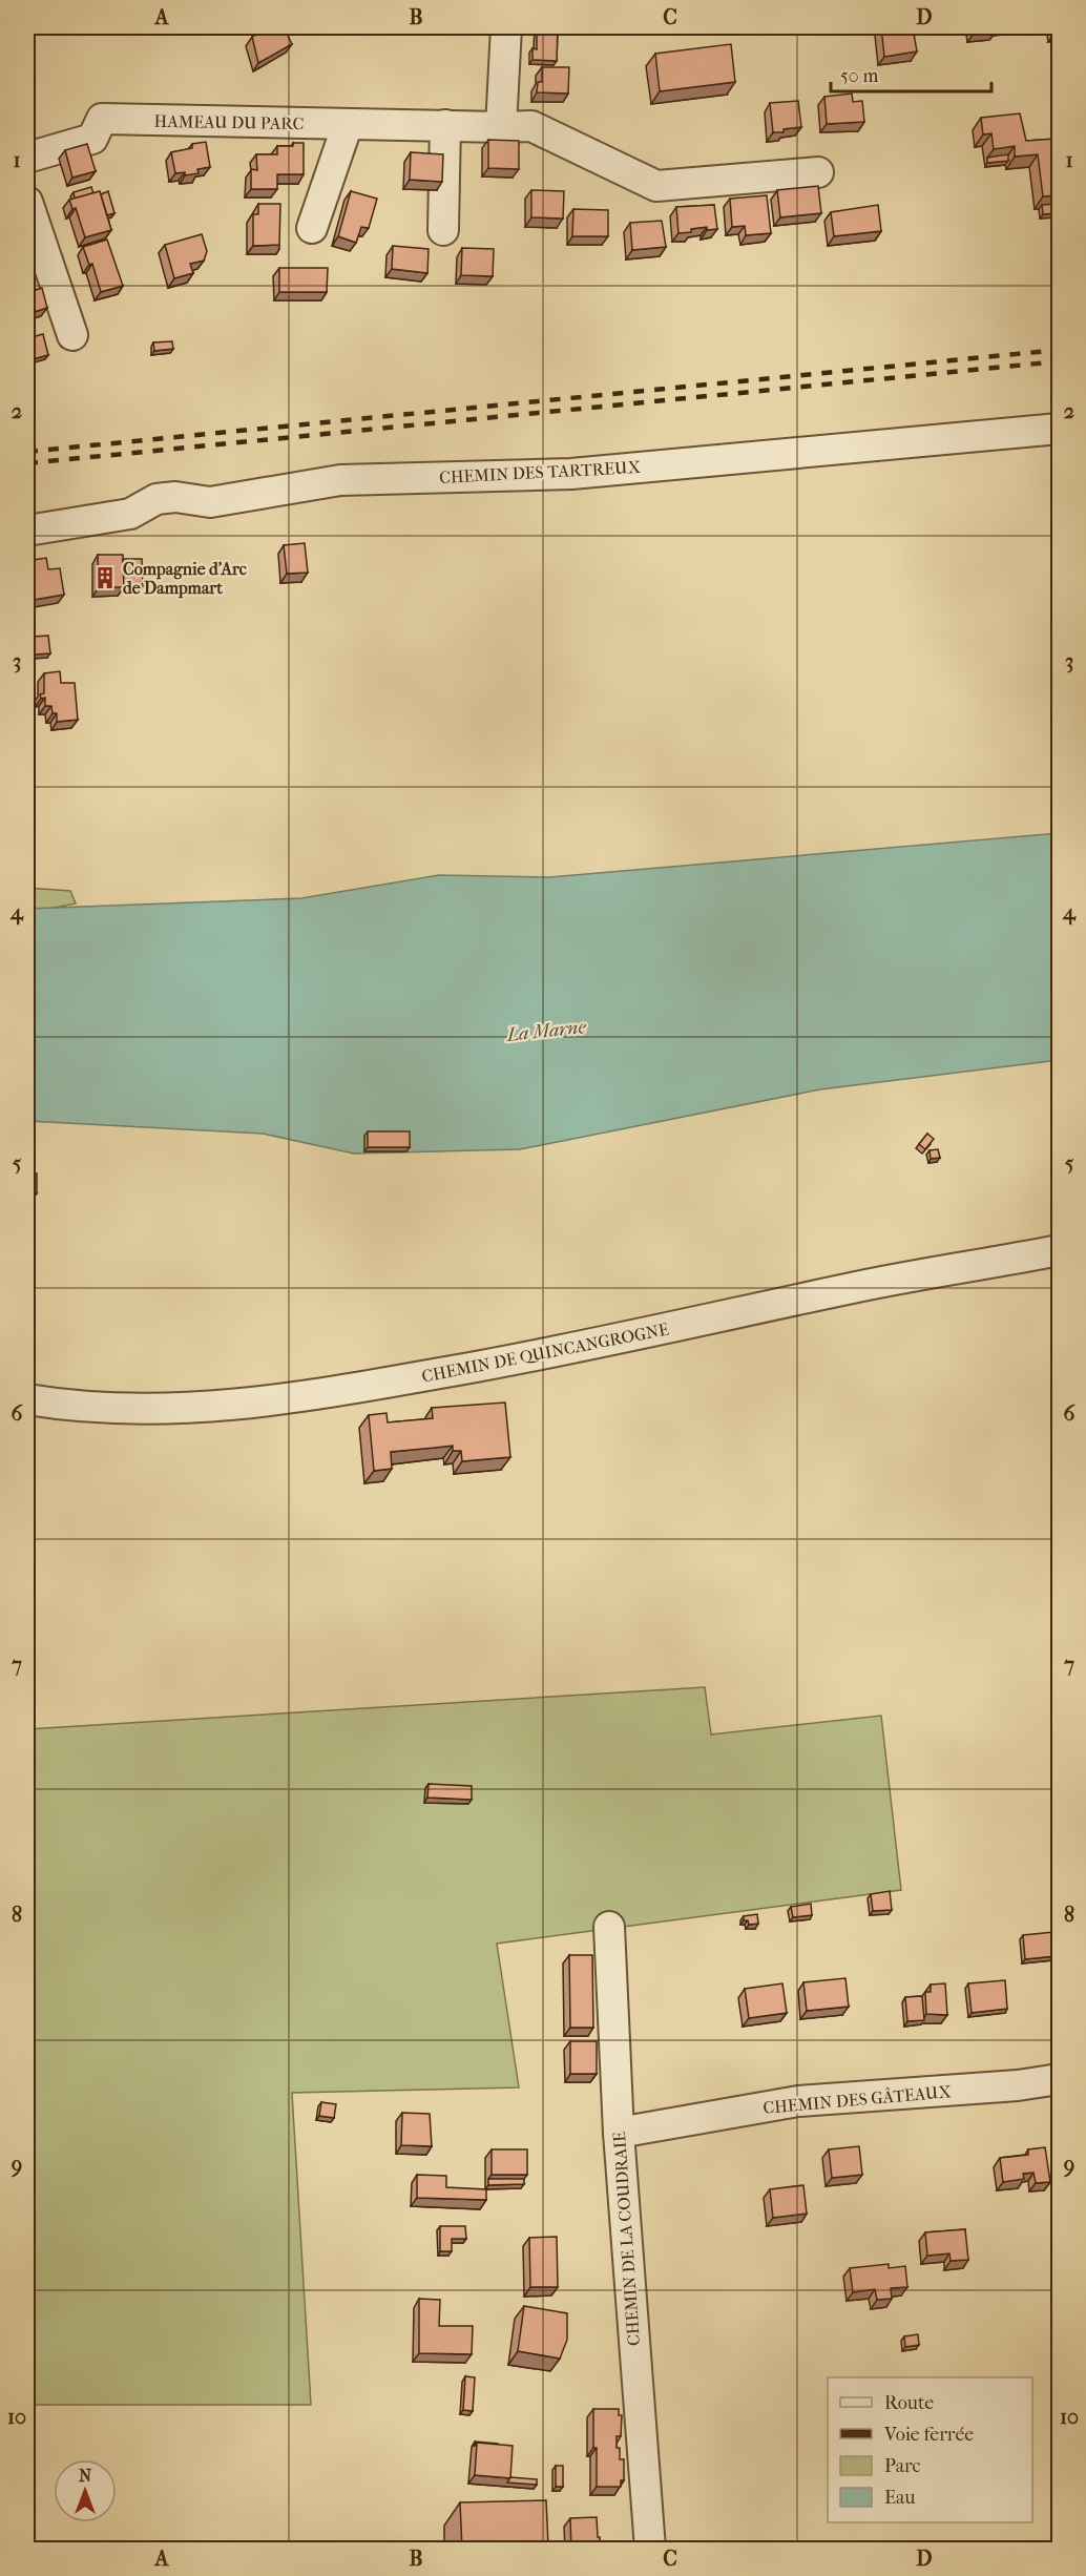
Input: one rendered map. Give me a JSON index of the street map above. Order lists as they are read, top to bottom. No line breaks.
{"streets":{"street":["HAMEAU DU PARC","CHEMIN DES TARTREUX","CHEMIN DE QUINCANGROGNE","CHEMIN DES GÂTEAUX","CHEMIN DE LA COUDRAIE"]},"crossings":[["CHEMIN DES GÂTEAUX","CHEMIN DE LA COUDRAIE"]],"water":["La Marne"],"places":{"building":["Compagnie d'Arc de Dampmart"]},"legend":["Route","Voie ferrée","Parc","Eau"],"scale_bar":"50 m","north":"top","grid":{"columns":["A","B","C","D"],"rows":["1","2","3","4","5","6","7","8","9","10"]}}
